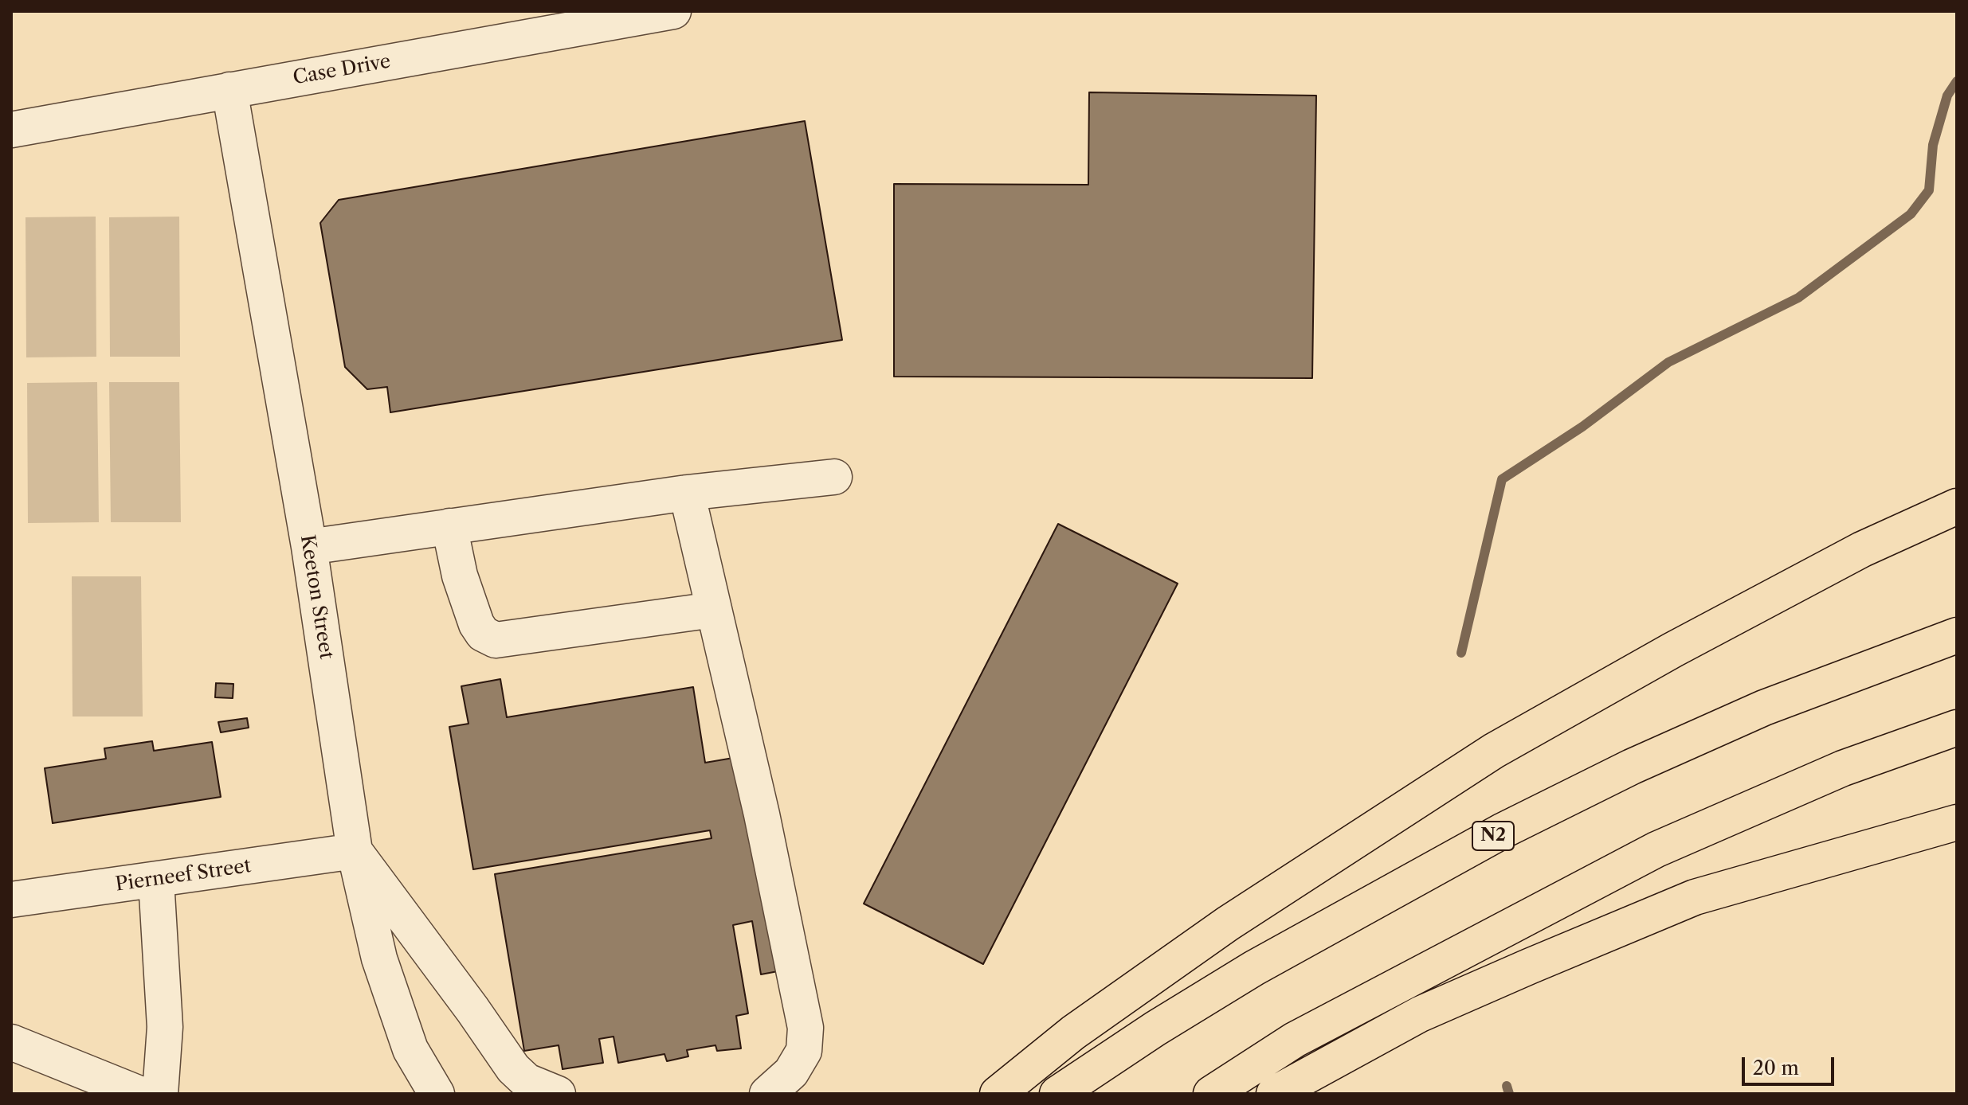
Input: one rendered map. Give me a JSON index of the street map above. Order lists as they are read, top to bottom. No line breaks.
{"streets":{"highway":["N2"],"street":["Case Drive","Keeton Street","Pierneef Street"]},"crossings":[["Case Drive","Keeton Street"],["Keeton Street","Pierneef Street"]],"scale_bar":"20 m"}
